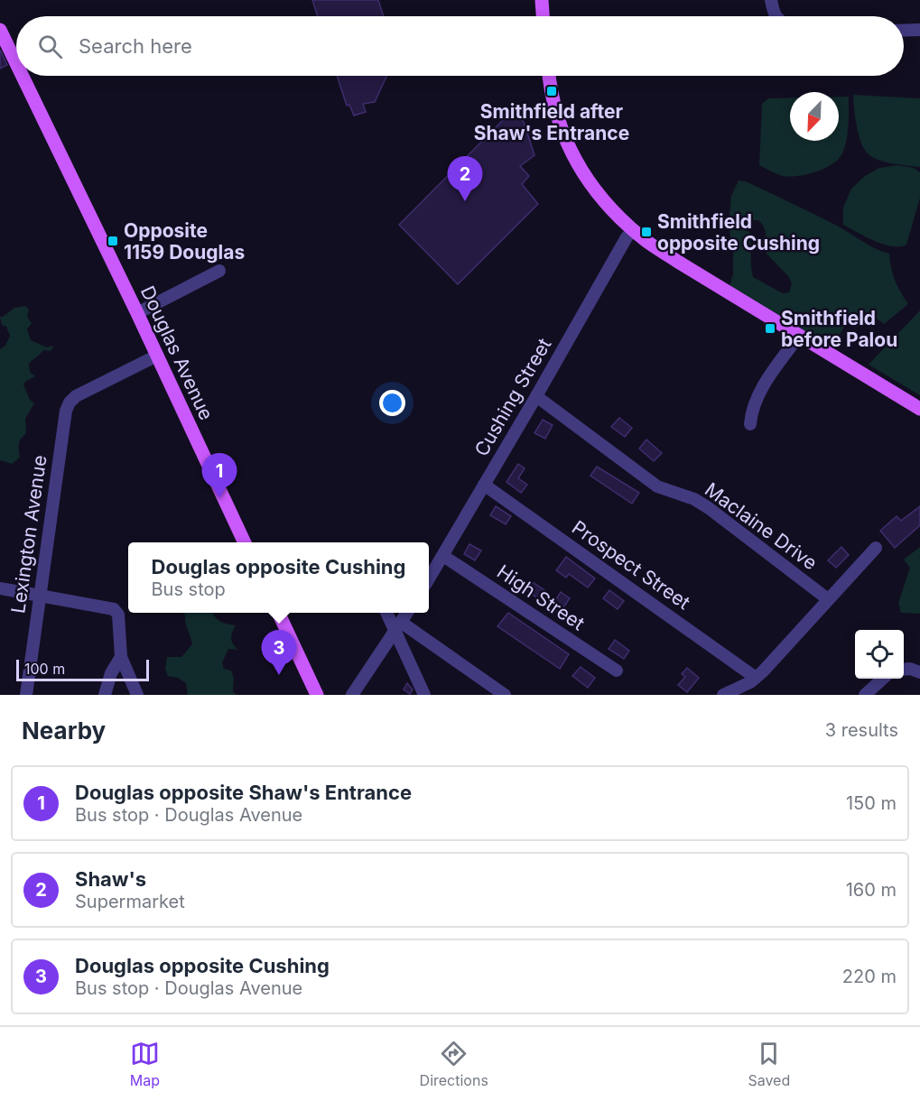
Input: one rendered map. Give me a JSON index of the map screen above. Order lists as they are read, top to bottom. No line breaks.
{"streets":{"main road":["Douglas Avenue"],"street":["Cushing Street","Maclaine Drive","Lexington Avenue","Prospect Street","High Street"]},"crossings":[["Douglas Avenue","Lexington Avenue"],["Cushing Street","Maclaine Drive"],["Cushing Street","Prospect Street"],["Cushing Street","High Street"]],"places":{"transit":["Smithfield after Shaw's Entrance","Smithfield opposite Cushing","Opposite 1159 Douglas","Smithfield before Palou"]},"scale_bar":"100 m","north":"bottom left","page":{"search":"Search here","pins":["2","1","3"],"popup":["Douglas opposite Cushing","Bus stop"],"scale":"100 m","heading":["Nearby","3 results"],"list":[{"mark":"1","name":"Douglas opposite Shaw's Entrance","note":"Bus stop · Douglas Avenue","value":"150 m"},{"mark":"2","name":"Shaw's","note":"Supermarket","value":"160 m"},{"mark":"3","name":"Douglas opposite Cushing","note":"Bus stop · Douglas Avenue","value":"220 m"}],"nav":["Map","Directions","Saved"]}}
